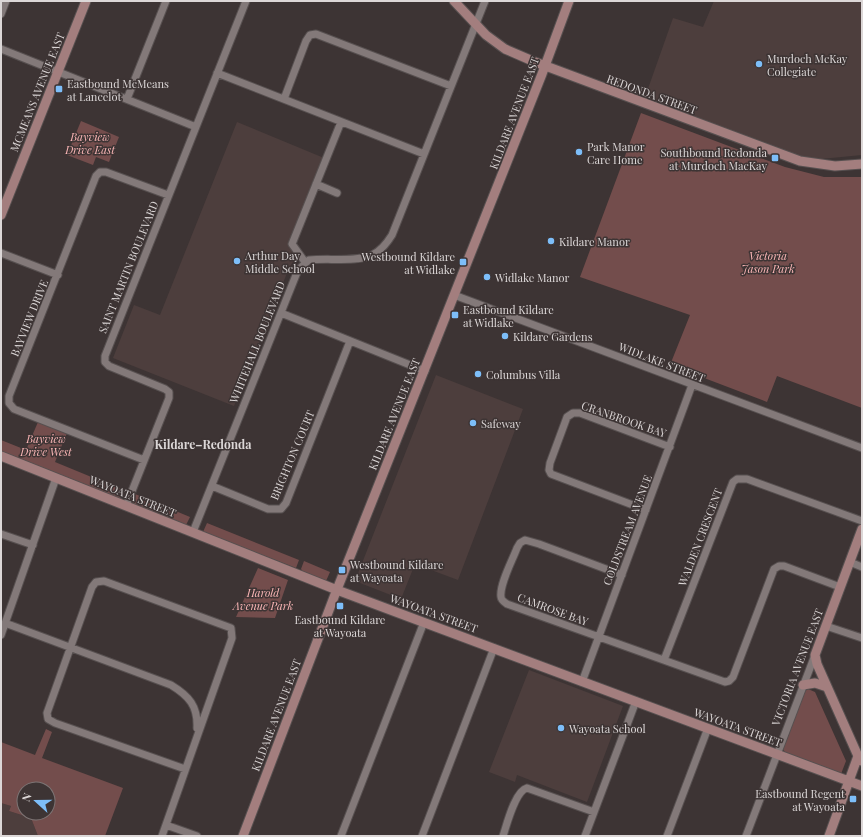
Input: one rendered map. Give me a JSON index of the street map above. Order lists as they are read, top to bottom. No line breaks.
{"streets":{"street":["MCMEANS AVENUE EAST","REDONDA STREET","KILDARE AVENUE EAST","SAINT MARTIN BOULEVARD","BAYVIEW DRIVE","WHITEHALL BOULEVARD","WIDLAKE STREET","CRANBROOK BAY","BRIGHTON COURT","WAYOATA STREET","COLDSTREAM AVENUE","WALDEN CRESCENT","CAMROSE BAY","VICTORIA AVENUE EAST"]},"crossings":[["REDONDA STREET","KILDARE AVENUE EAST"],["KILDARE AVENUE EAST","WIDLAKE STREET"],["KILDARE AVENUE EAST","WAYOATA STREET"],["SAINT MARTIN BOULEVARD","BAYVIEW DRIVE"],["SAINT MARTIN BOULEVARD","WAYOATA STREET"],["WHITEHALL BOULEVARD","BRIGHTON COURT"],["WHITEHALL BOULEVARD","WAYOATA STREET"],["WIDLAKE STREET","COLDSTREAM AVENUE"],["CRANBROOK BAY","COLDSTREAM AVENUE"],["WAYOATA STREET","COLDSTREAM AVENUE"],["WAYOATA STREET","VICTORIA AVENUE EAST"],["COLDSTREAM AVENUE","CAMROSE BAY"]],"districts":["Kildare–Redonda"],"parks":["Bayview Drive East","Victoria Jason Park","Bayview Drive West","Harold Avenue Park"],"places":{"other":["Murdoch McKay Collegiate","Park Manor Care Home","Kildare Manor","Arthur Day Middle School","Widlake Manor","Kildare Gardens","Columbus Villa","Safeway","Wayoata School"],"transit":["Eastbound McMeans at Lancelot","Southbound Redonda at Murdoch MacKay","Westbound Kildare at Widlake","Eastbound Kildare at Widlake","Westbound Kildare at Wayoata","Eastbound Kildare at Wayoata","Eastbound Regent at Wayoata"]},"north":"left"}
